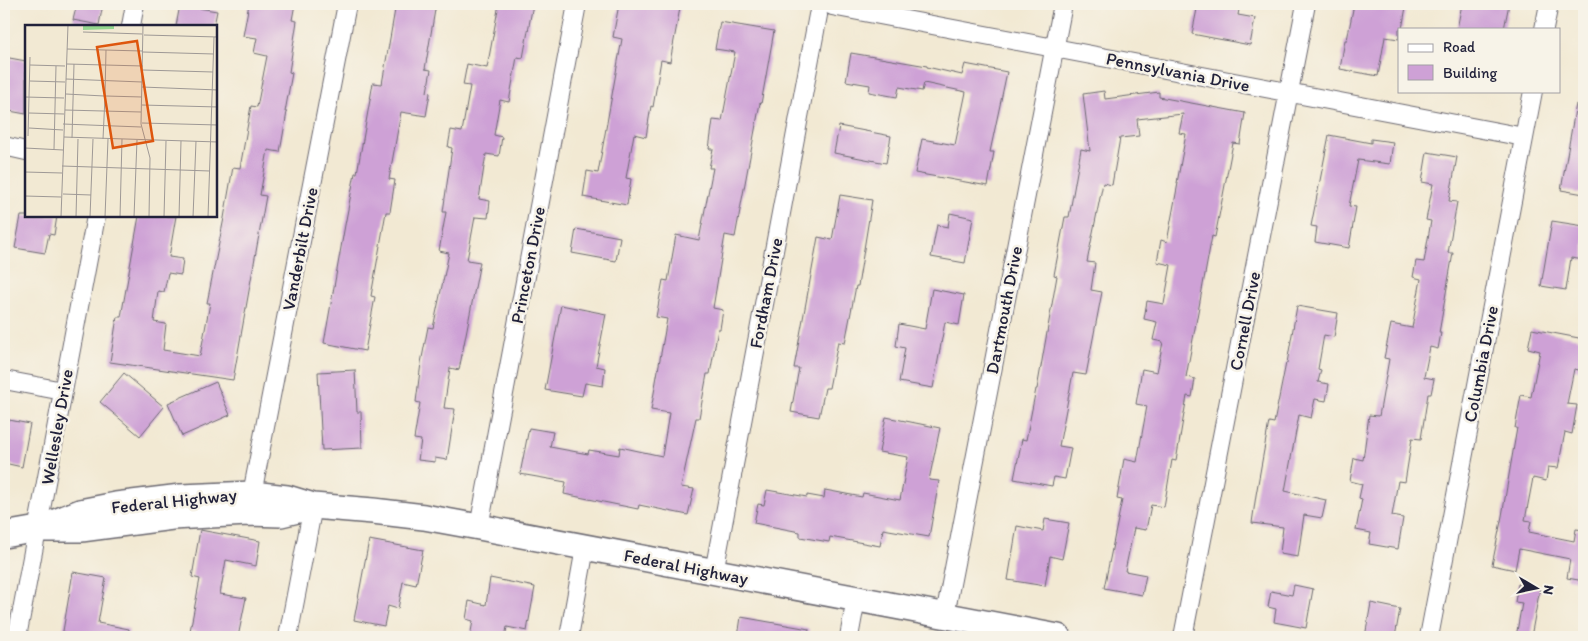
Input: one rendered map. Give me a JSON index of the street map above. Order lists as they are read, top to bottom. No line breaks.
{"streets":{"main road":["Federal Highway"],"street":["Pennsylvania Drive","Vanderbilt Drive","Princeton Drive","Fordham Drive","Dartmouth Drive","Cornell Drive","Columbia Drive","Wellesley Drive"]},"crossings":[["Pennsylvania Drive","Fordham Drive"],["Pennsylvania Drive","Dartmouth Drive"],["Pennsylvania Drive","Cornell Drive"],["Pennsylvania Drive","Columbia Drive"],["Vanderbilt Drive","Federal Highway"],["Princeton Drive","Federal Highway"],["Fordham Drive","Federal Highway"],["Dartmouth Drive","Federal Highway"],["Wellesley Drive","Federal Highway"]],"legend":["Road","Building"],"north":"right"}
